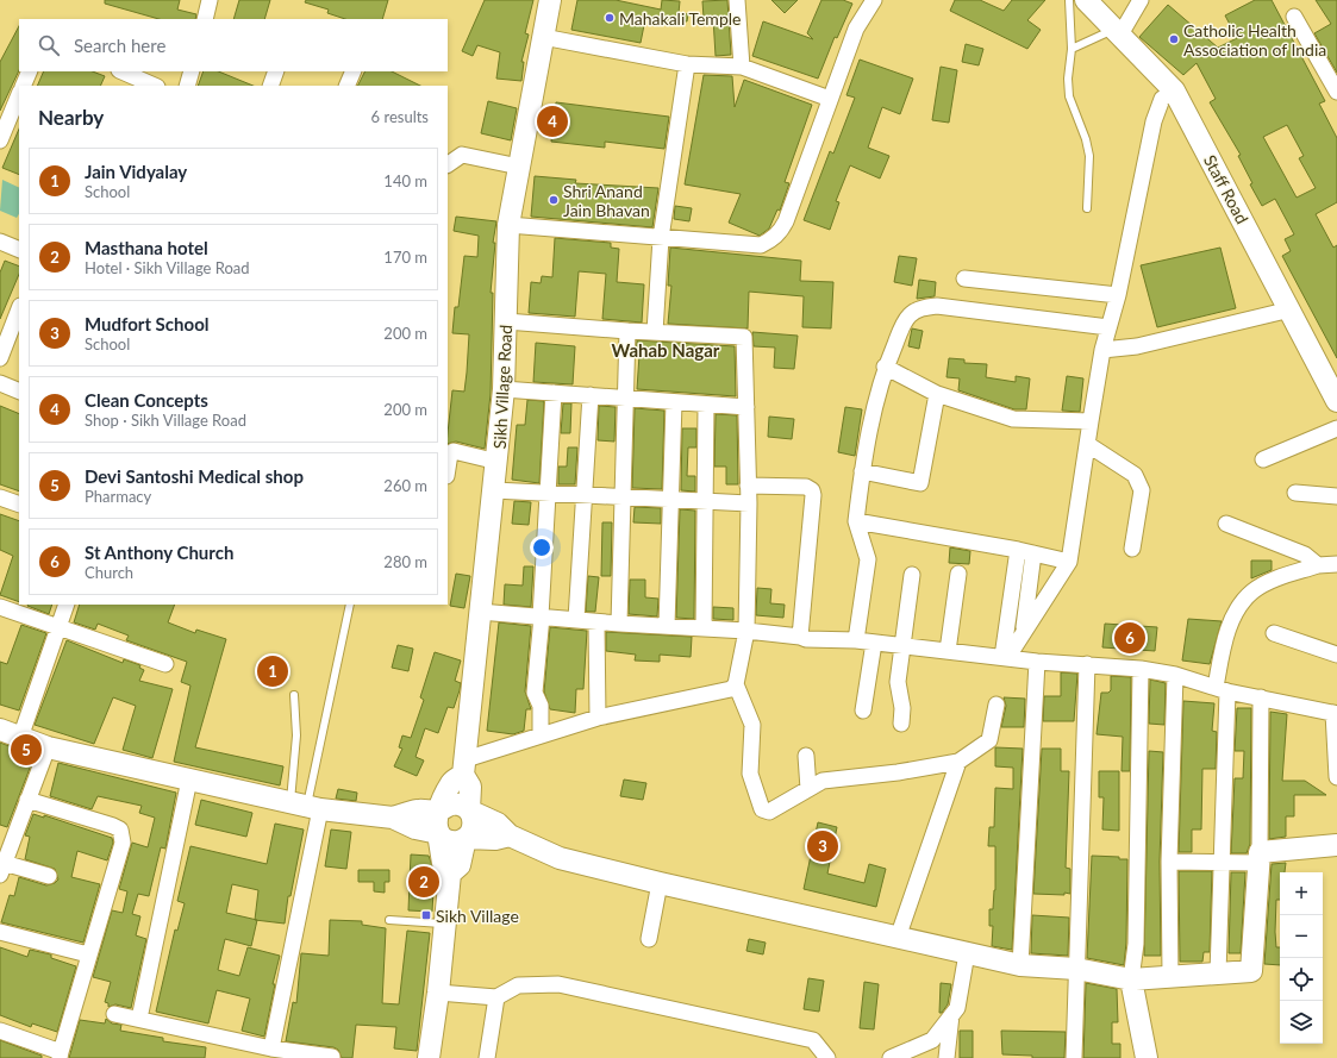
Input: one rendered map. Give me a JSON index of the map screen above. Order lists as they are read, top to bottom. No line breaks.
{"streets":{"main road":["Staff Road","Sikh Village Road"]},"districts":["Wahab Nagar"],"places":{"other":["Mahakali Temple","Catholic Health Association of India","Shri Anand Jain Bhavan"],"transit":["Sikh Village"]},"page":{"search":"Search here","heading":["Nearby","6 results"],"pins":["4","6","1","5","3","2"],"list":[{"mark":"1","name":"Jain Vidyalay","note":"School","value":"140 m"},{"mark":"2","name":"Masthana hotel","note":"Hotel · Sikh Village Road","value":"170 m"},{"mark":"3","name":"Mudfort School","note":"School","value":"200 m"},{"mark":"4","name":"Clean Concepts","note":"Shop · Sikh Village Road","value":"200 m"},{"mark":"5","name":"Devi Santoshi Medical shop","note":"Pharmacy","value":"260 m"},{"mark":"6","name":"St Anthony Church","note":"Church","value":"280 m"}],"map_buttons":["+","−"]}}
